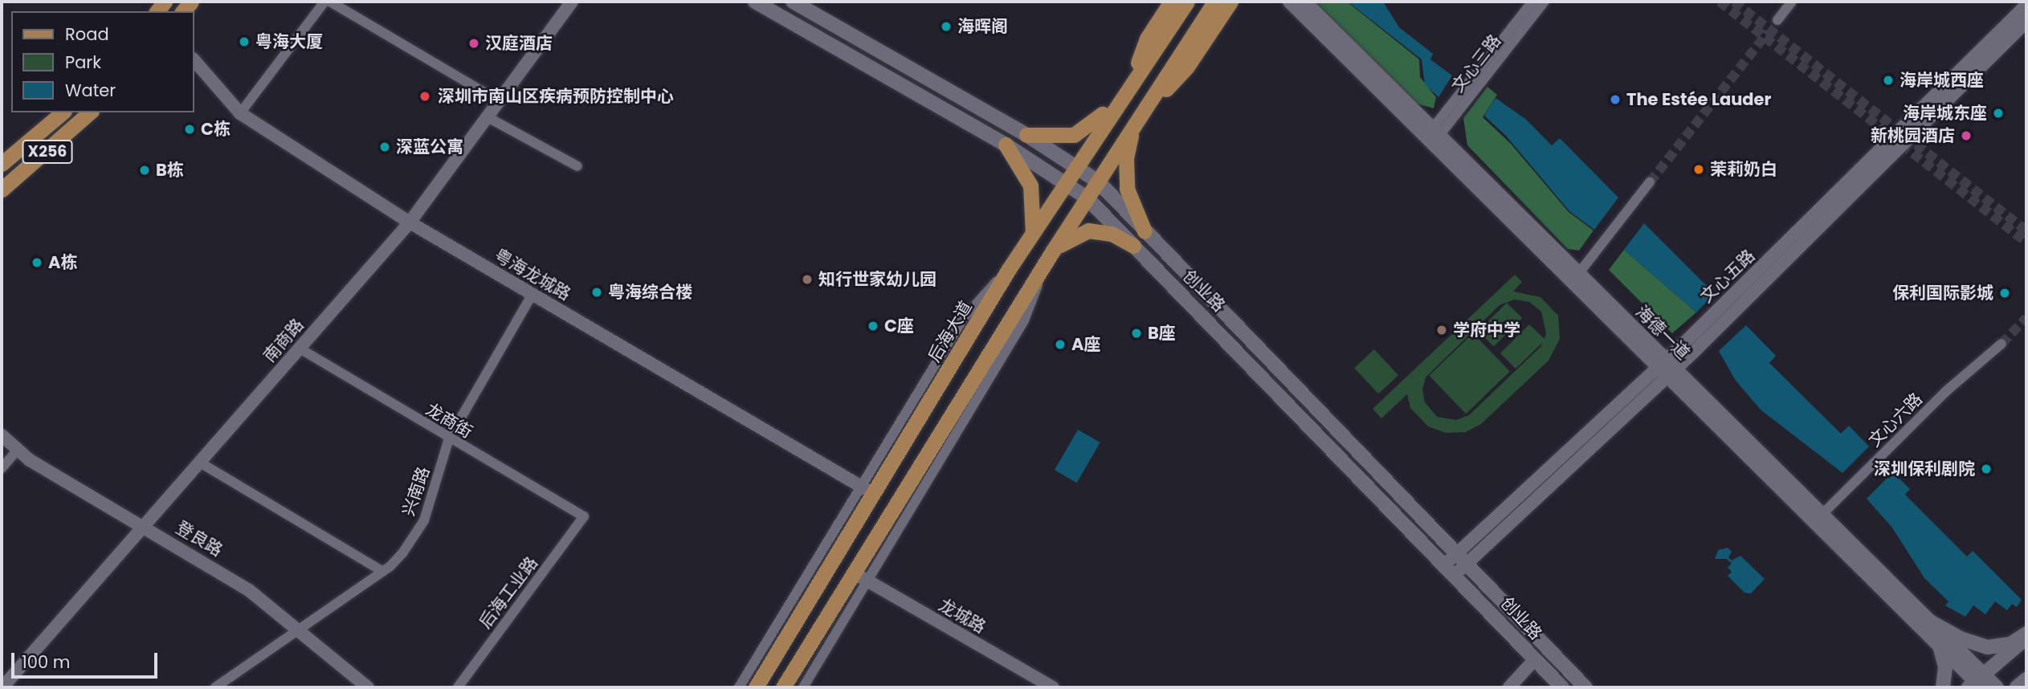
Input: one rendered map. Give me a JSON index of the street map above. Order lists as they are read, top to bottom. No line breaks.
{"streets":{"main road":["X256","创业路","后海大道"],"street":["文心三路","粤海龙城路","文心五路","海德一道","南商路","文心六路","龙商街","兴南路","登良路","后海工业路","龙城路"]},"crossings":[["文心三路","海德一道"],["粤海龙城路","后海大道"],["粤海龙城路","南商路"],["粤海龙城路","兴南路"],["文心五路","创业路"],["文心五路","海德一道"],["创业路","后海大道"],["海德一道","文心六路"],["南商路","龙商街"],["南商路","登良路"],["龙商街","兴南路"],["龙商街","后海工业路"],["兴南路","登良路"]],"places":["海晖阁","粤海大厦","汉庭酒店","海岸城西座","深圳市南山区疾病预防控制中心","The Estée Lauder","海岸城东座","C栋","新桃园酒店","深蓝公寓","茉莉奶白","B栋","A栋","知行世家幼儿园","粤海综合楼","保利国际影城","C座","学府中学","B座","A座","深圳保利剧院"],"legend":["Road","Park","Water"],"scale_bar":"100 m"}
